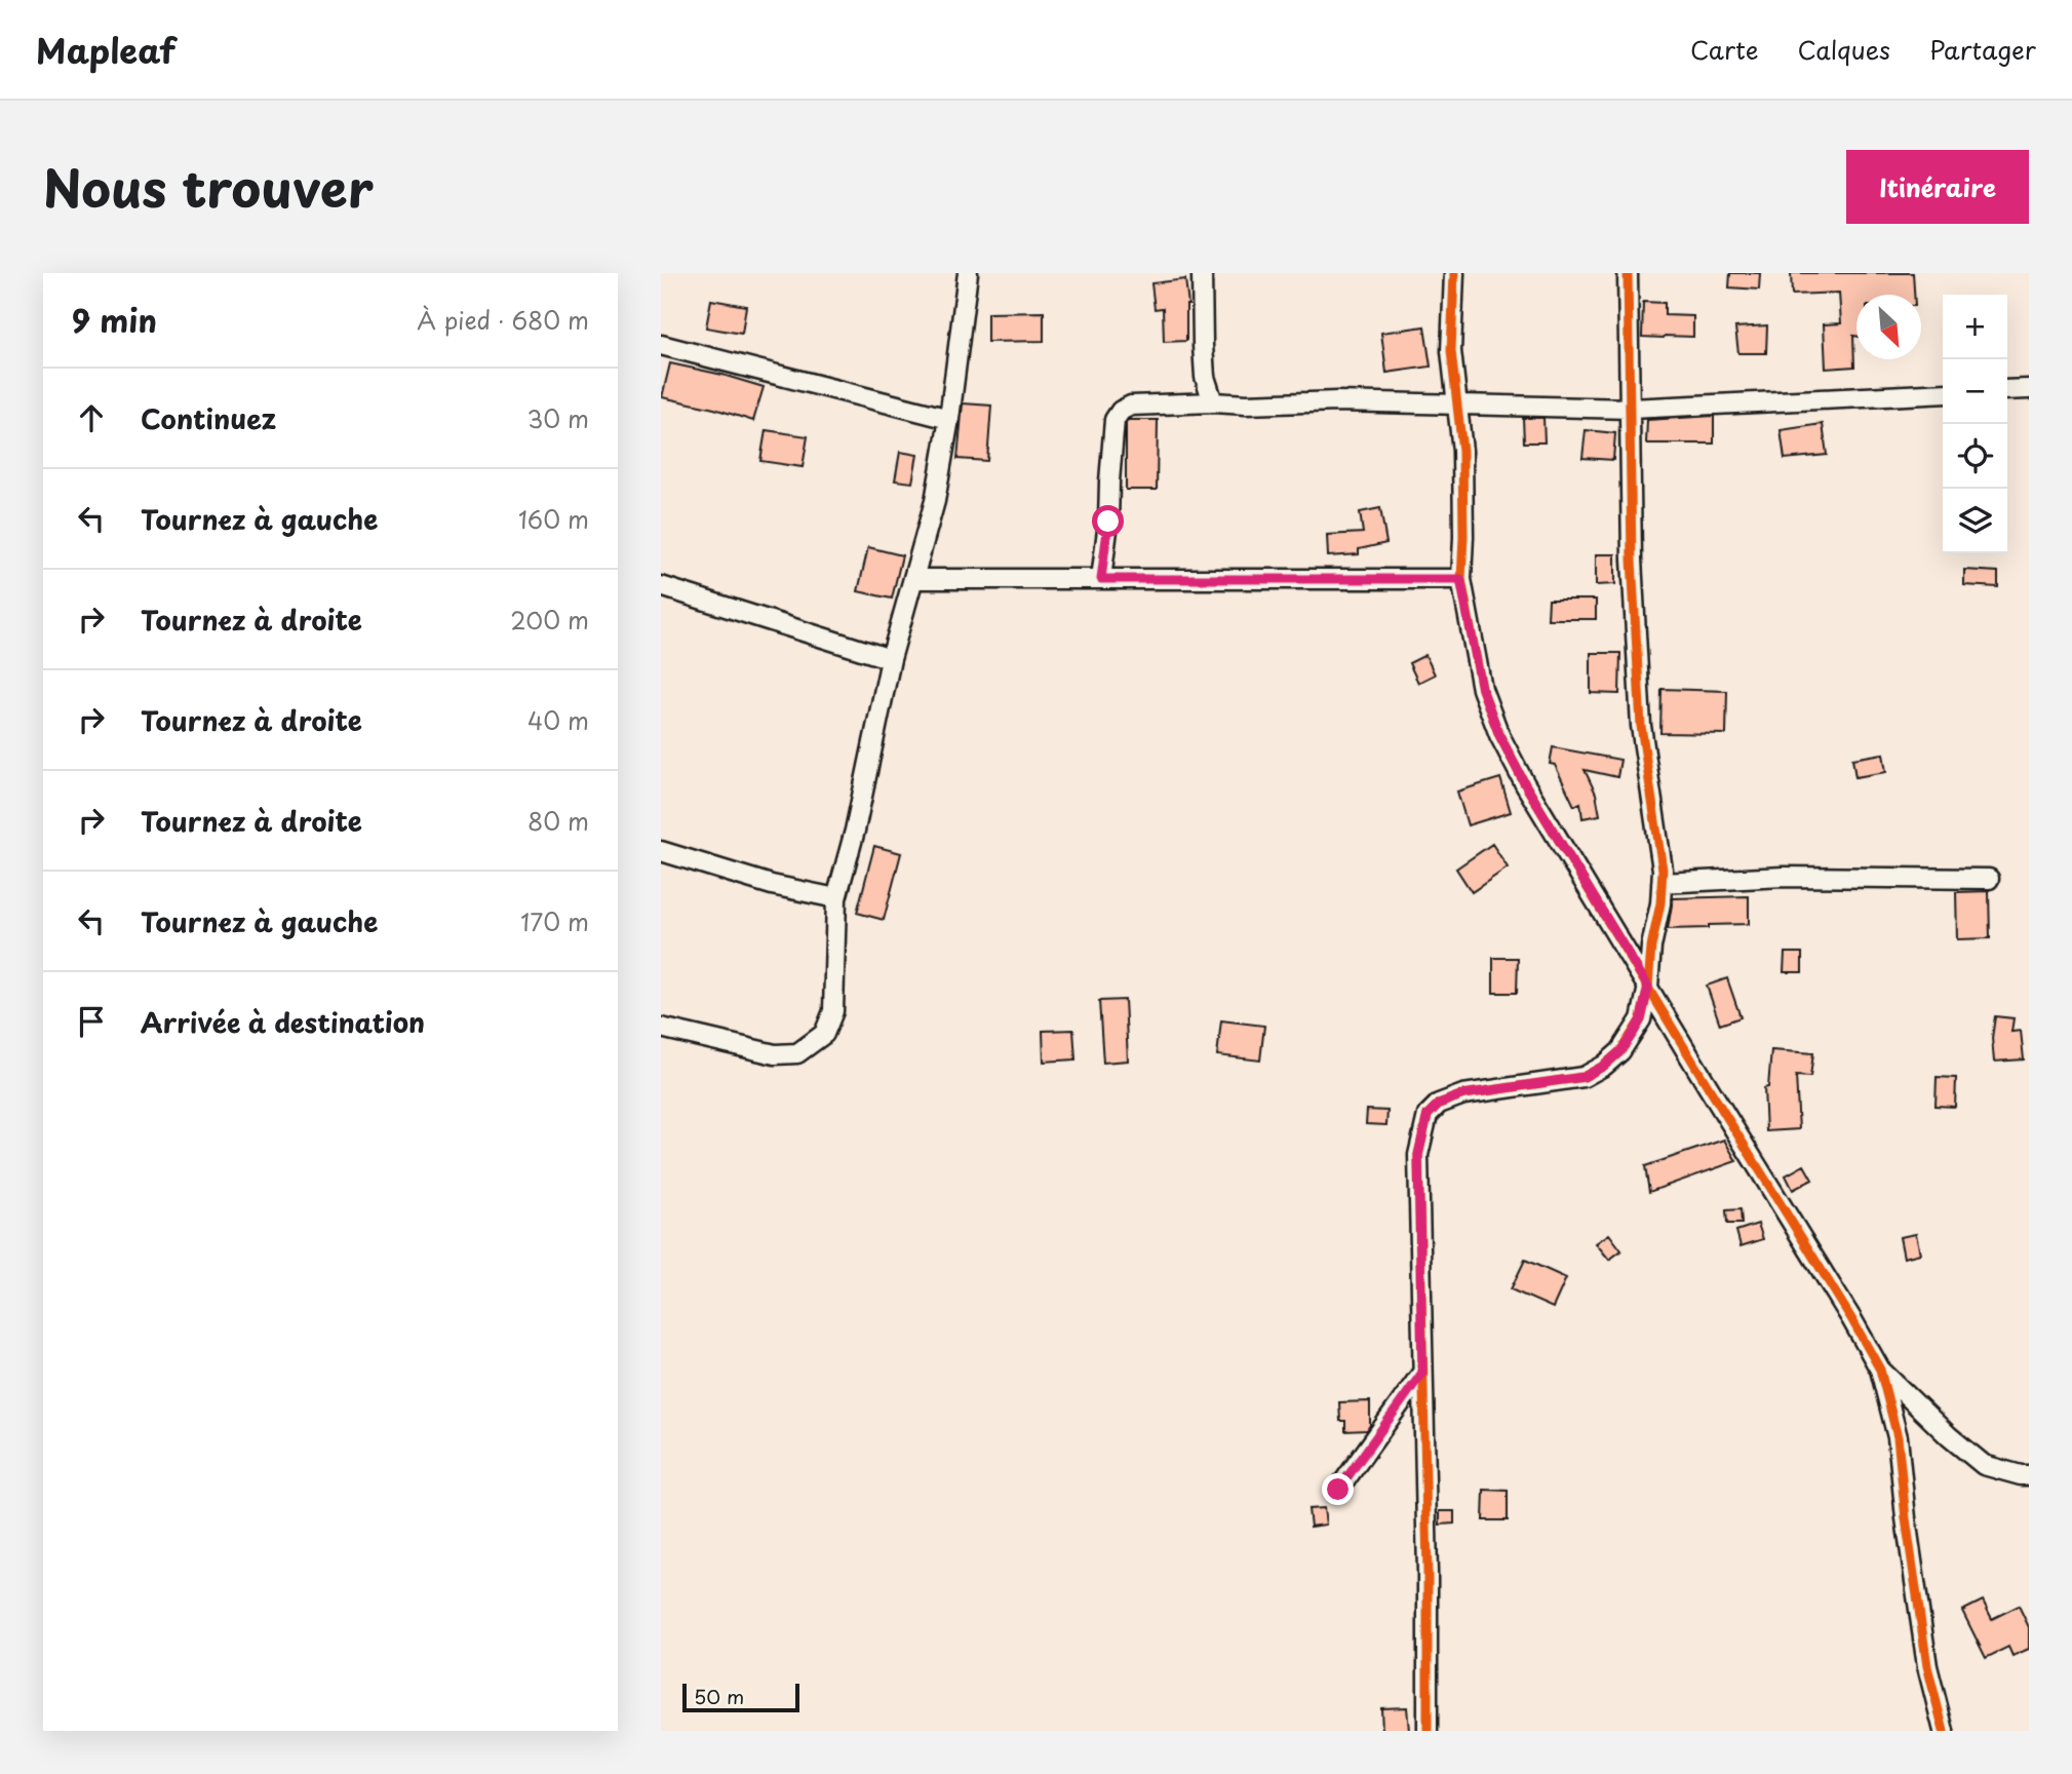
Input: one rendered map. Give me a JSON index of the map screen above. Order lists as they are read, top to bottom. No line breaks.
{"scale_bar":"50 m","north":"bottom right","page":{"header":"Mapleaf","nav":["Carte","Calques","Partager"],"title":"Nous trouver","buttons":"Itinéraire","heading":["9 min","À pied · 680 m"],"map_buttons":["+","−"],"list":[["Continuez","30 m"],["Tournez à gauche","160 m"],["Tournez à droite","200 m"],["Tournez à droite","40 m"],["Tournez à droite","80 m"],["Tournez à gauche","170 m"],"Arrivée à destination"],"scale":"50 m"}}
